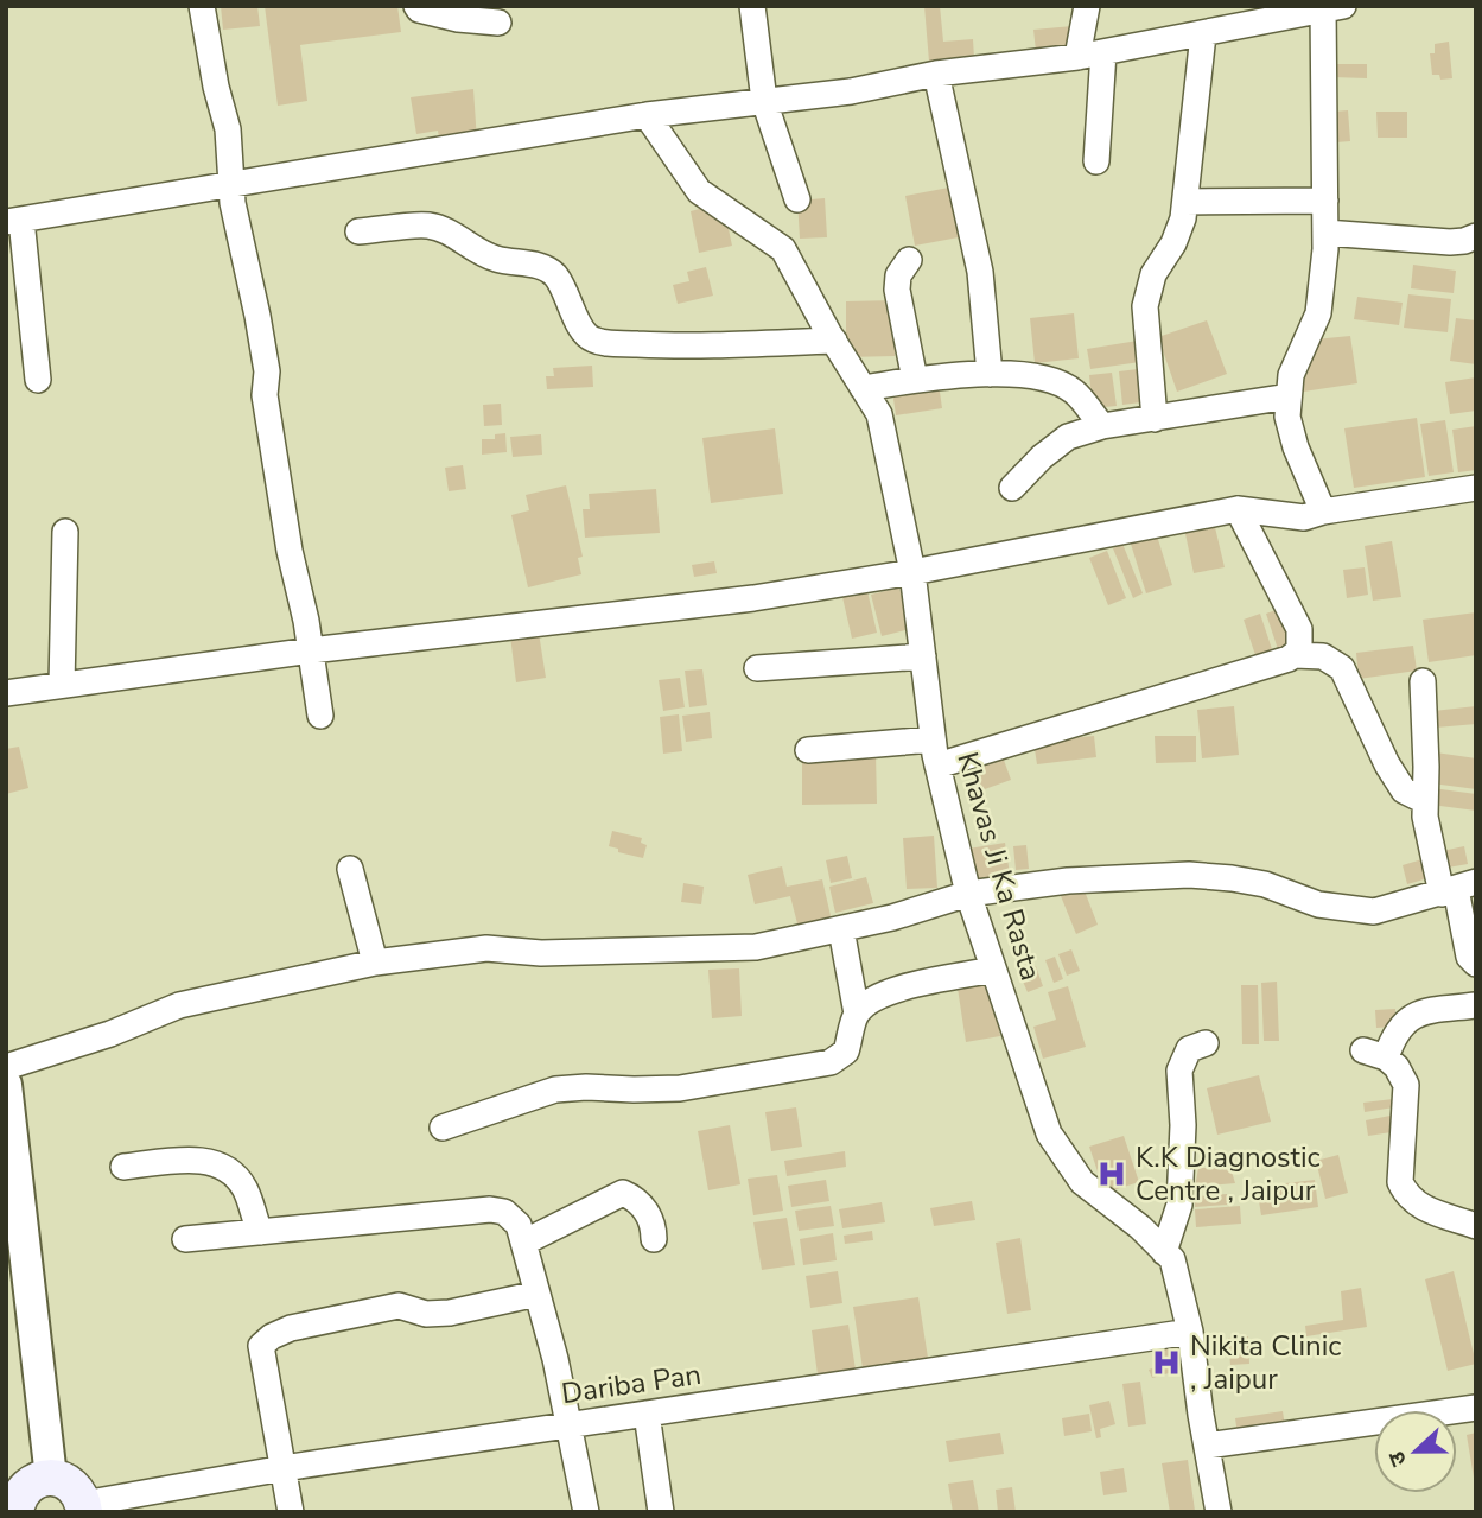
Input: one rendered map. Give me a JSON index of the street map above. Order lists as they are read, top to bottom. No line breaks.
{"streets":{"street":["Khavas Ji Ka Rasta","Dariba Pan"]},"crossings":[["Khavas Ji Ka Rasta","Dariba Pan"]],"places":{"hospital":["K.K Diagnostic Centre , Jaipur","Nikita Clinic , Jaipur"]},"north":"left"}
